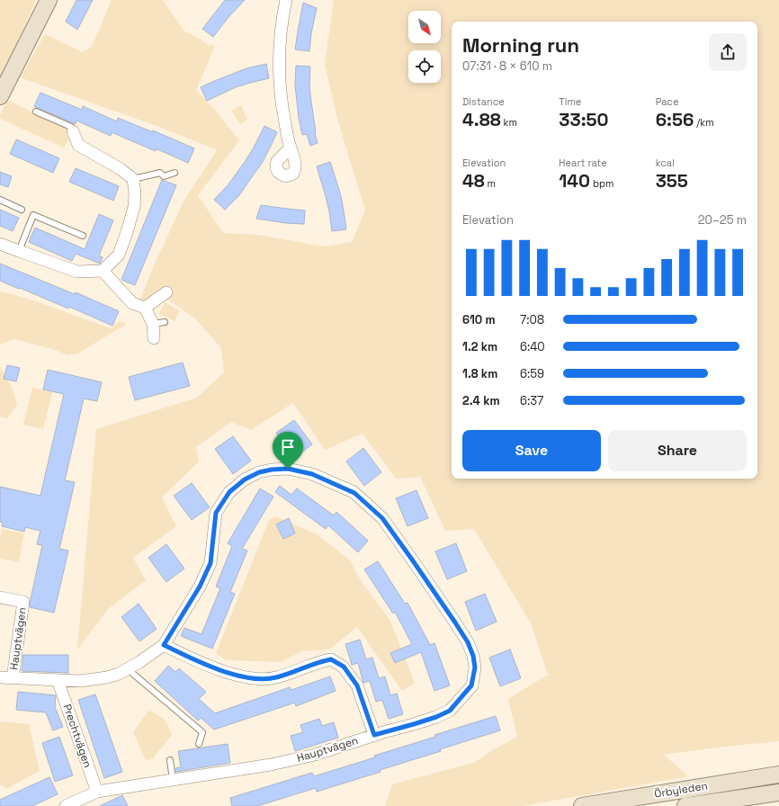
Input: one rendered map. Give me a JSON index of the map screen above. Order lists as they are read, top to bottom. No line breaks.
{"streets":{"main road":["Örbyleden"],"street":["Hauptvägen","Prechtvägen"]},"crossings":[["Hauptvägen","Prechtvägen"]],"north":"bottom right","page":{"heading":["Morning run","07:31 · 8 × 610 m"],"stats":[["Distance","4.88 km"],["Time","33:50"],["Pace","6:56 /km"],["Elevation","48 m"],["Heart rate","140 bpm"],["kcal","355"]],"chart":["Elevation","20–25 m"],"list":[{"name":"610 m","note":"7:08"},{"name":"1.2 km","note":"6:40"},{"name":"1.8 km","note":"6:59"},{"name":"2.4 km","note":"6:37"}],"buttons":["Save","Share"]}}
